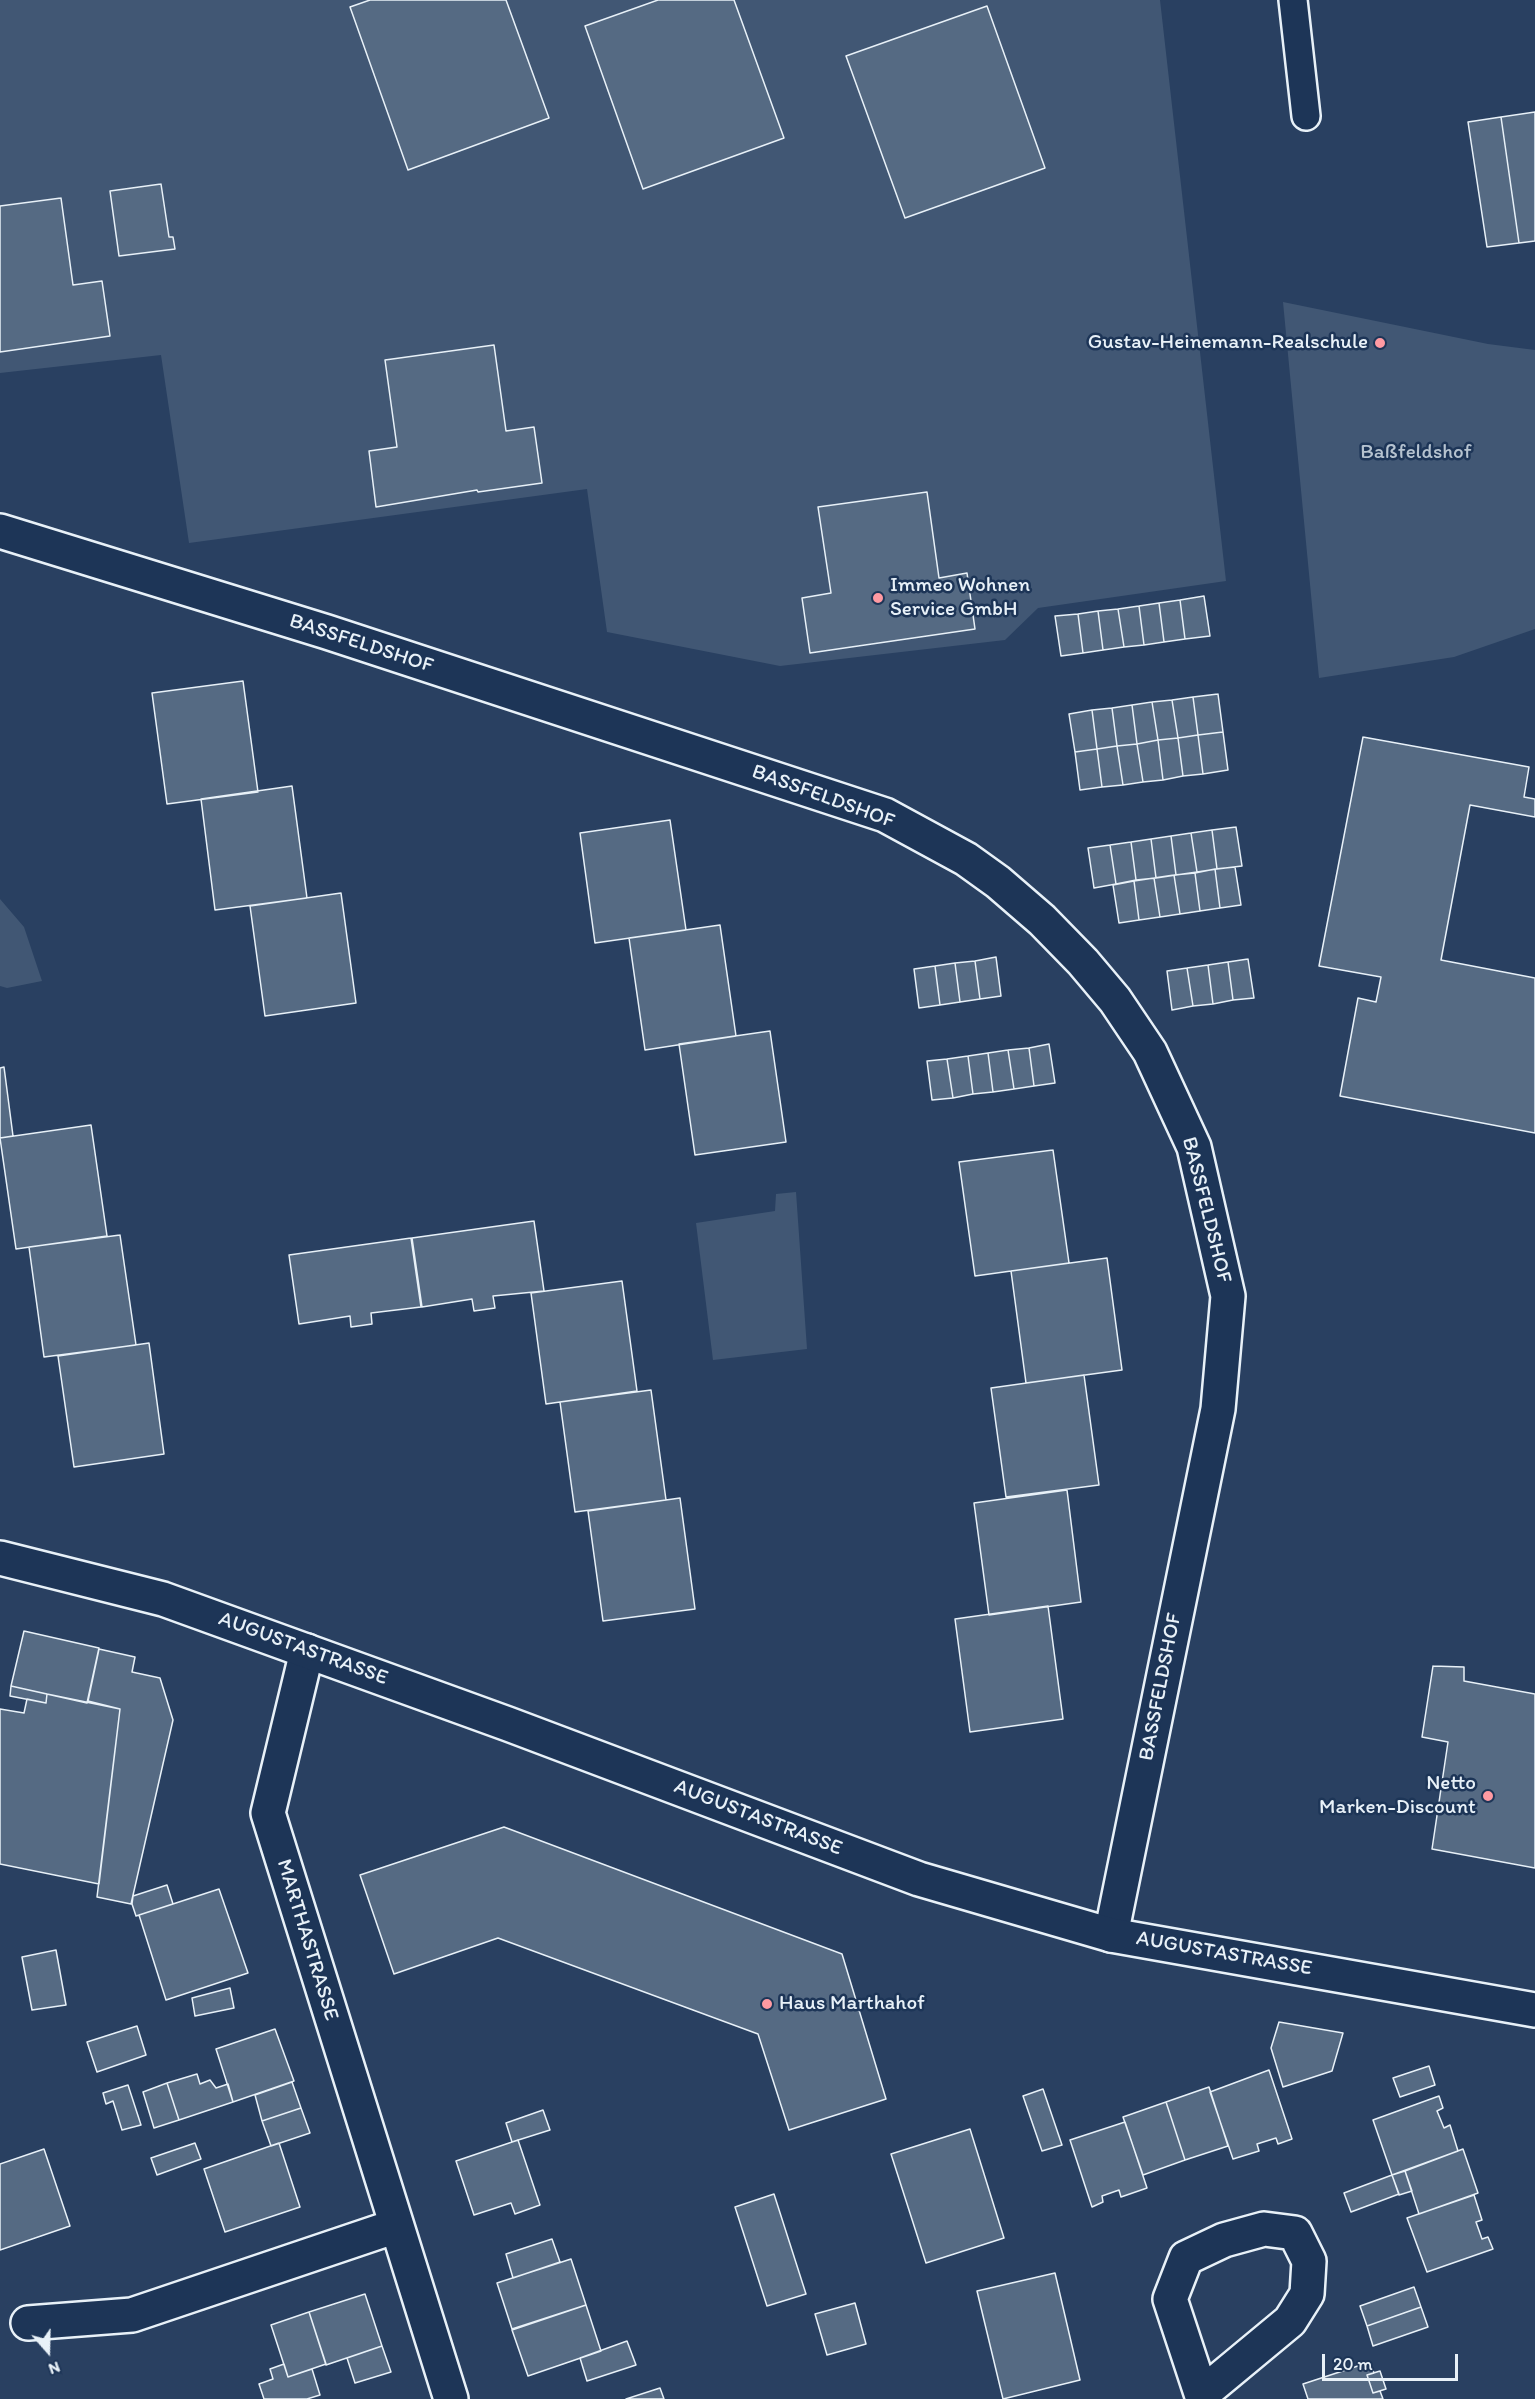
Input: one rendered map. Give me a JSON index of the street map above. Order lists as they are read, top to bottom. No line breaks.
{"streets":{"street":["BASSFELDSHOF","AUGUSTASTRASSE","MARTHASTRASSE"]},"crossings":[["BASSFELDSHOF","AUGUSTASTRASSE"],["AUGUSTASTRASSE","MARTHASTRASSE"]],"parks":["Baßfeldshof"],"places":["Gustav-Heinemann-Realschule","Immeo Wohnen Service GmbH","Netto Marken-Discount","Haus Marthahof"],"scale_bar":"20 m","north":"bottom"}
